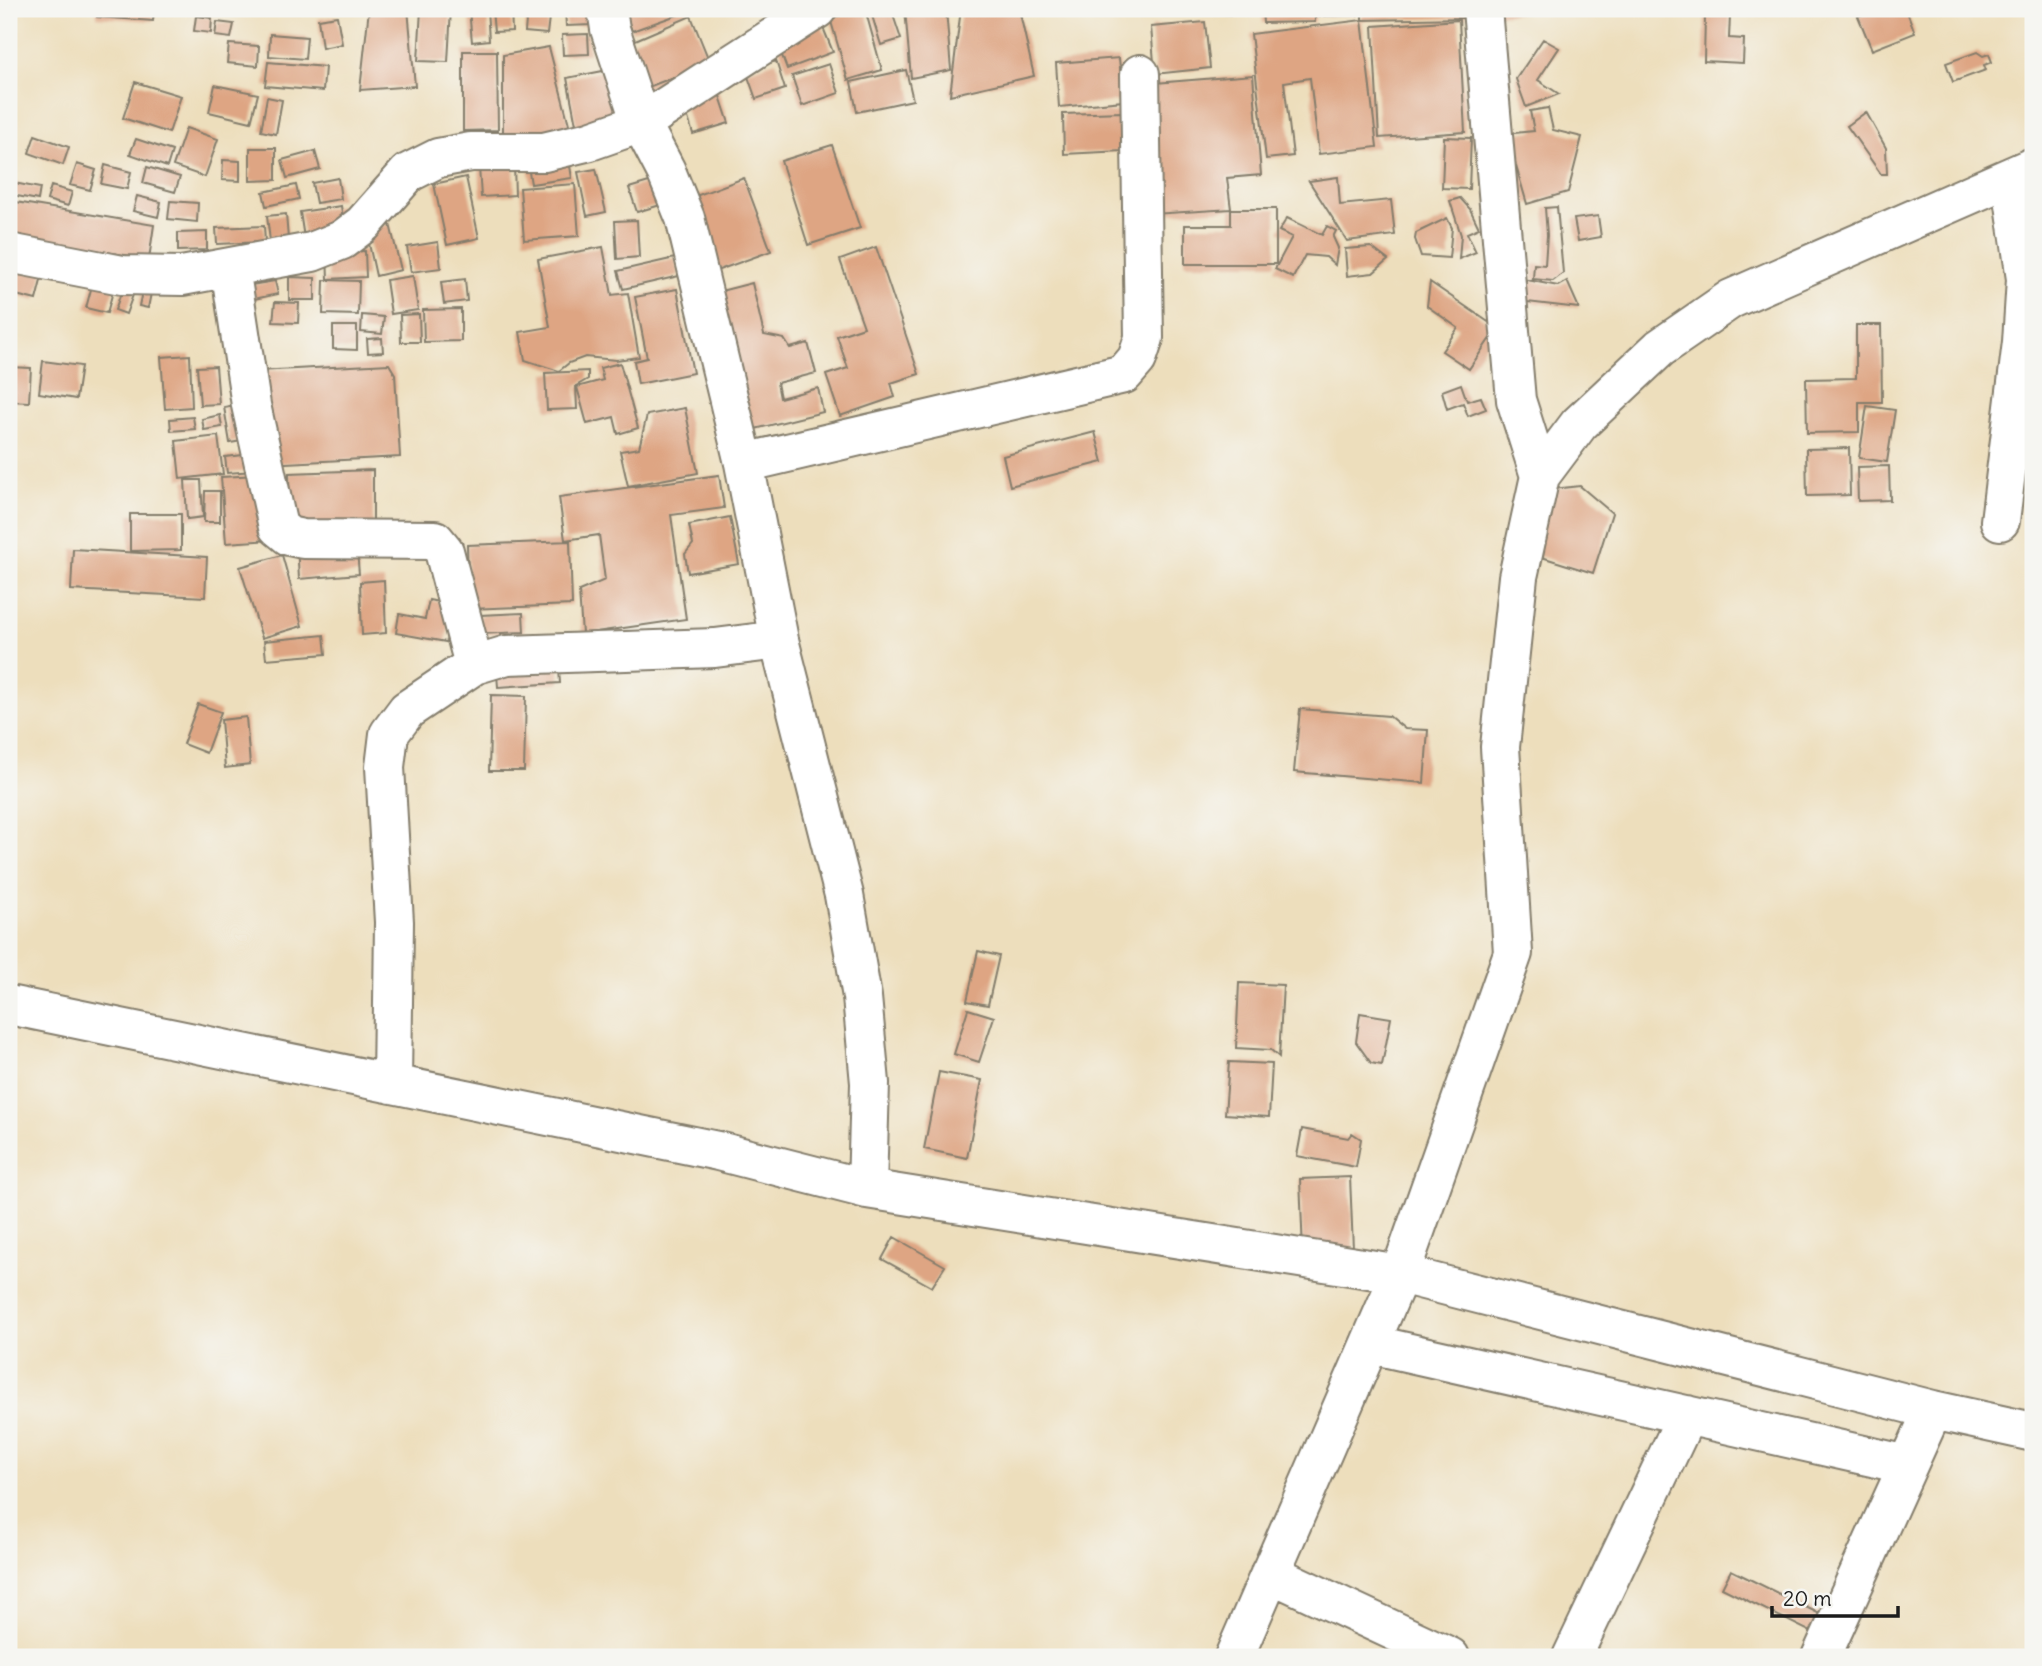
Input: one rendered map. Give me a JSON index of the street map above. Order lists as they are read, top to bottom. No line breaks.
{"scale_bar":"20 m"}
